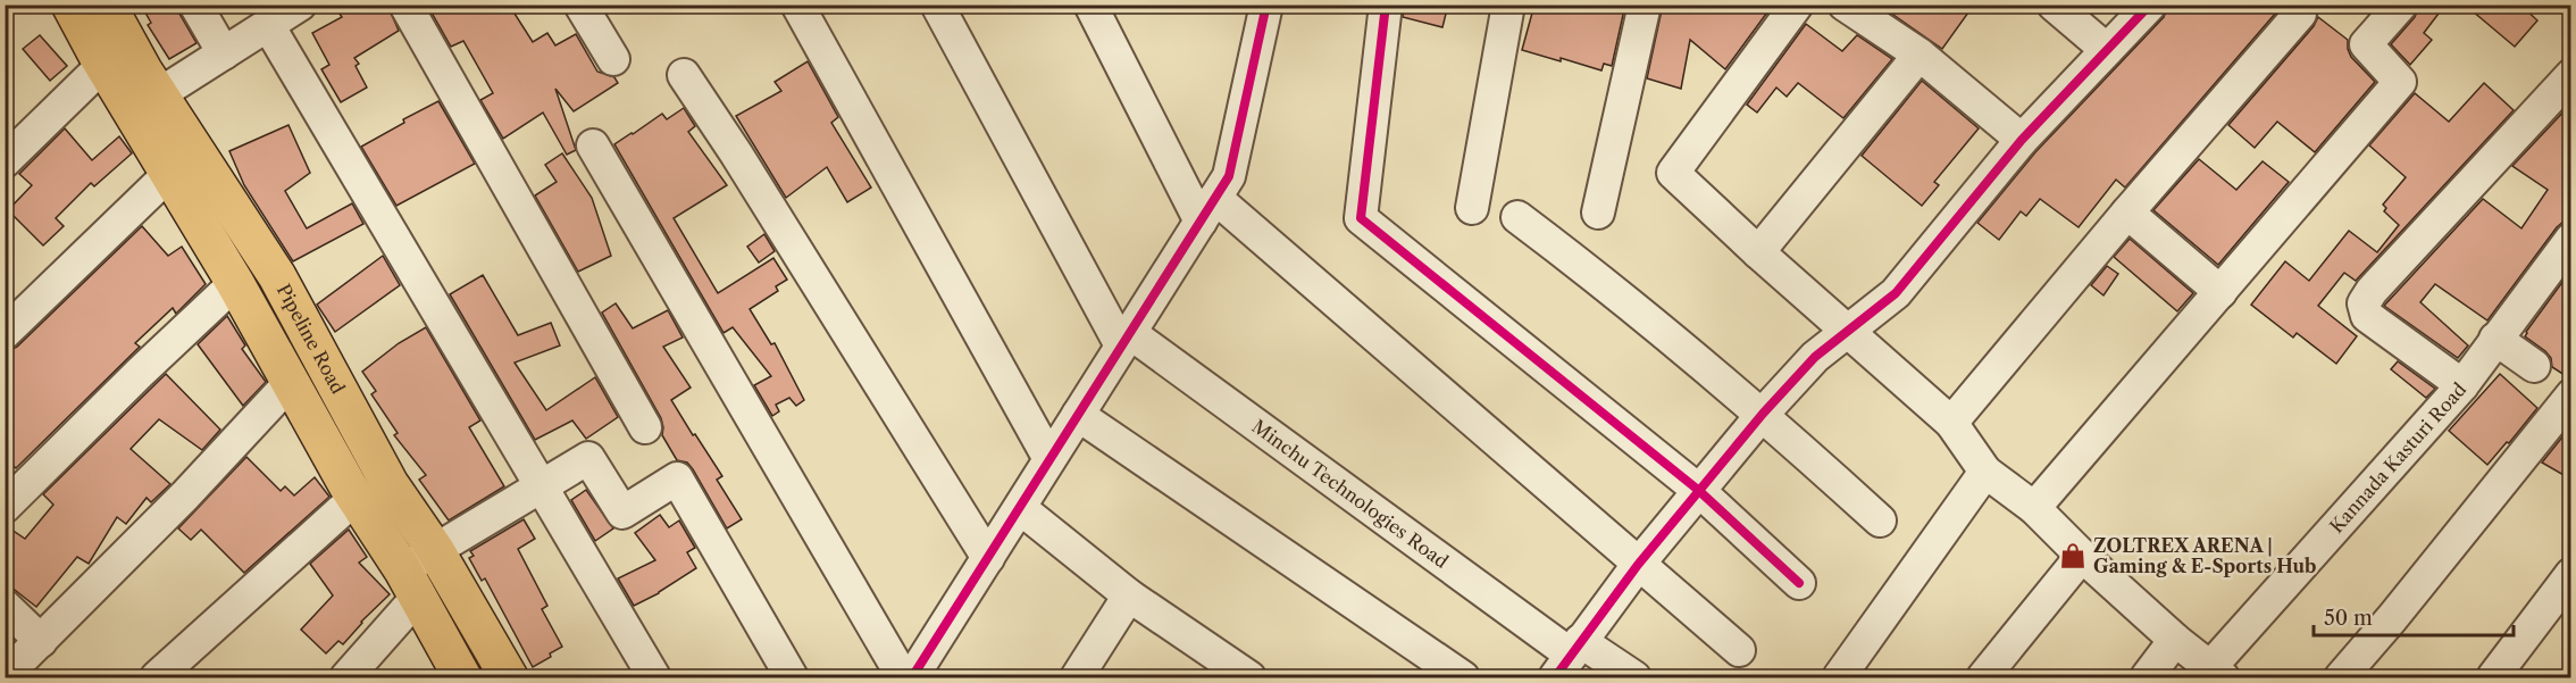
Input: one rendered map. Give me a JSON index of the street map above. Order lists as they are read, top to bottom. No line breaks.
{"streets":{"main road":["Pipeline Road"],"street":["Kannada Kasturi Road","Minchu Technologies Road"]},"places":{"shop":["ZOLTREX ARENA | Gaming & E-Sports Hub"]},"scale_bar":"50 m"}
